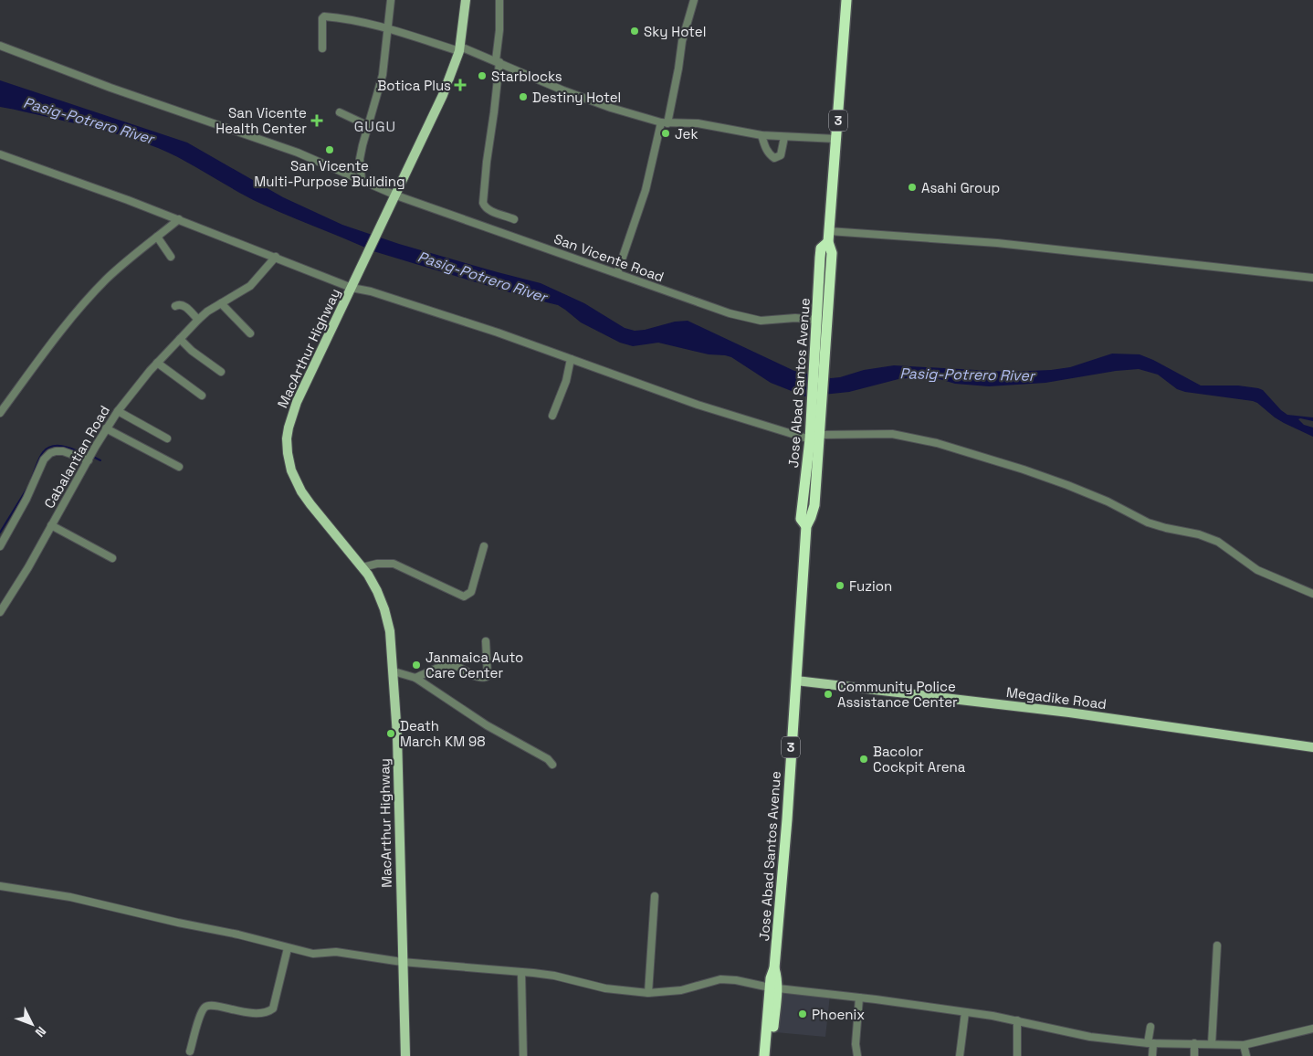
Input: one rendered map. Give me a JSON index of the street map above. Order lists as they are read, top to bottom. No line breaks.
{"streets":{"highway":["3","Jose Abad Santos Avenue"],"main road":["MacArthur Highway","Megadike Road"],"street":["San Vicente Road","Cabalantian Road"]},"crossings":[["San Vicente Road","MacArthur Highway"],["San Vicente Road","Jose Abad Santos Avenue"],["Jose Abad Santos Avenue","Megadike Road"]],"districts":["GUGU"],"water":["Pasig-Potrero River"],"places":{"other":["Sky Hotel","Starblocks","Destiny Hotel","Jek","San Vicente Multi-Purpose Building","Asahi Group","Fuzion","Janmaica Auto Care Center","Community Police Assistance Center","Death March KM 98","Bacolor Cockpit Arena","Phoenix"],"health":["Botica Plus","San Vicente Health Center"]},"north":"bottom right"}
